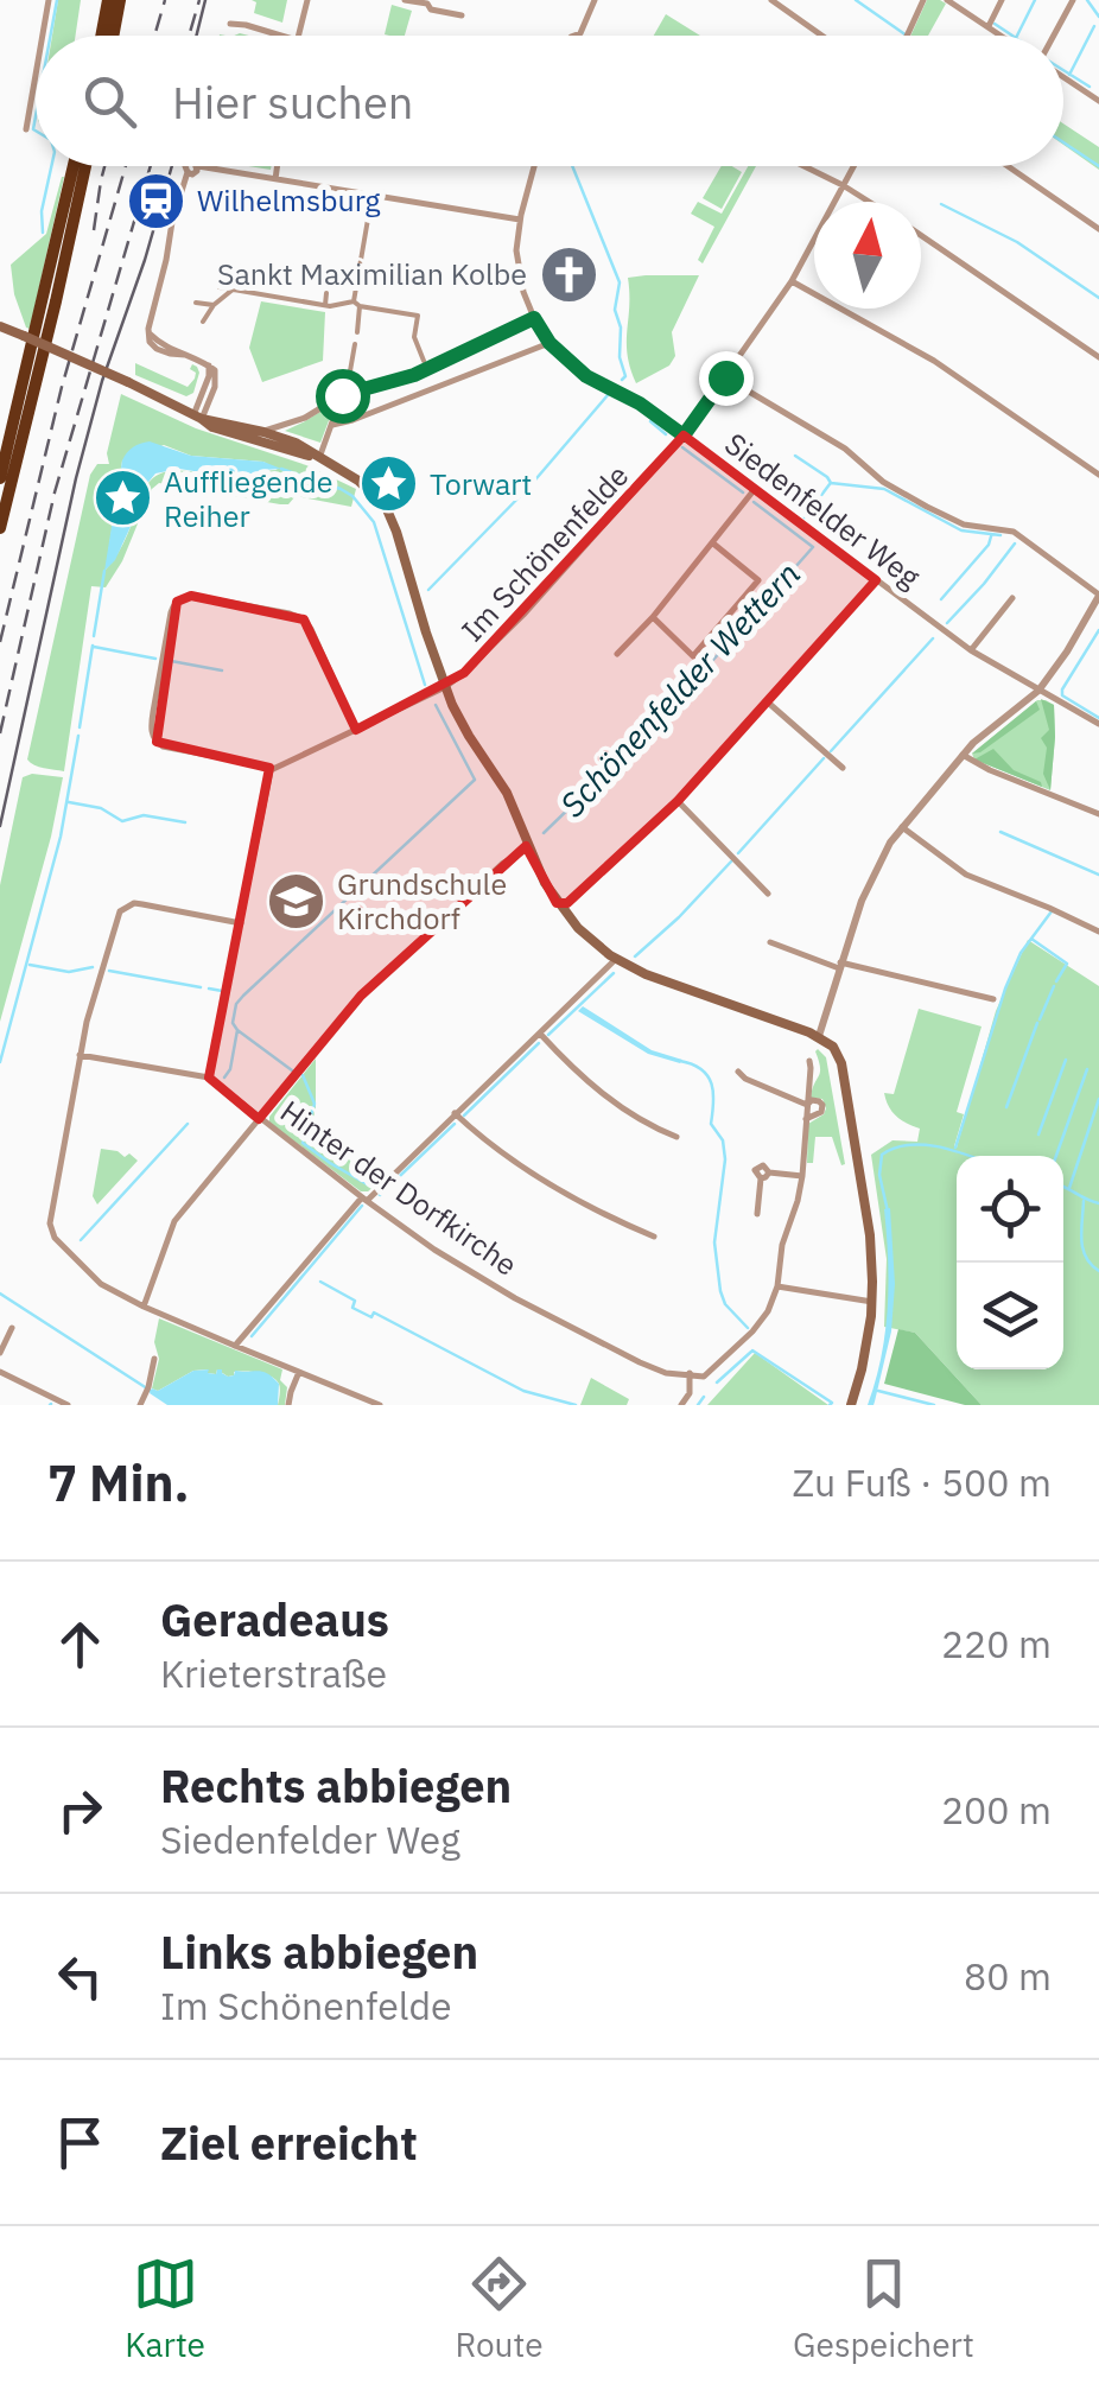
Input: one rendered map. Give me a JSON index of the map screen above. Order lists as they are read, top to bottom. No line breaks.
{"streets":{"street":["Siedenfelder Weg","Im Schönenfelde","Hinter der Dorfkirche"]},"crossings":[["Siedenfelder Weg","Im Schönenfelde"]],"water":["Schönenfelder Wettern"],"places":{"station":["Wilhelmsburg"],"church":["Sankt Maximilian Kolbe"],"place":["Torwart","Auffliegende Reiher"],"school or university":["Grundschule Kirchdorf"]},"north":"top","page":{"search":"Hier suchen","heading":["7 Min.","Zu Fuß · 500 m"],"list":[["Geradeaus","Krieterstraße","220 m"],["Rechts abbiegen","Siedenfelder Weg","200 m"],["Links abbiegen","Im Schönenfelde","80 m"],"Ziel erreicht"],"nav":["Karte","Route","Gespeichert"]}}
